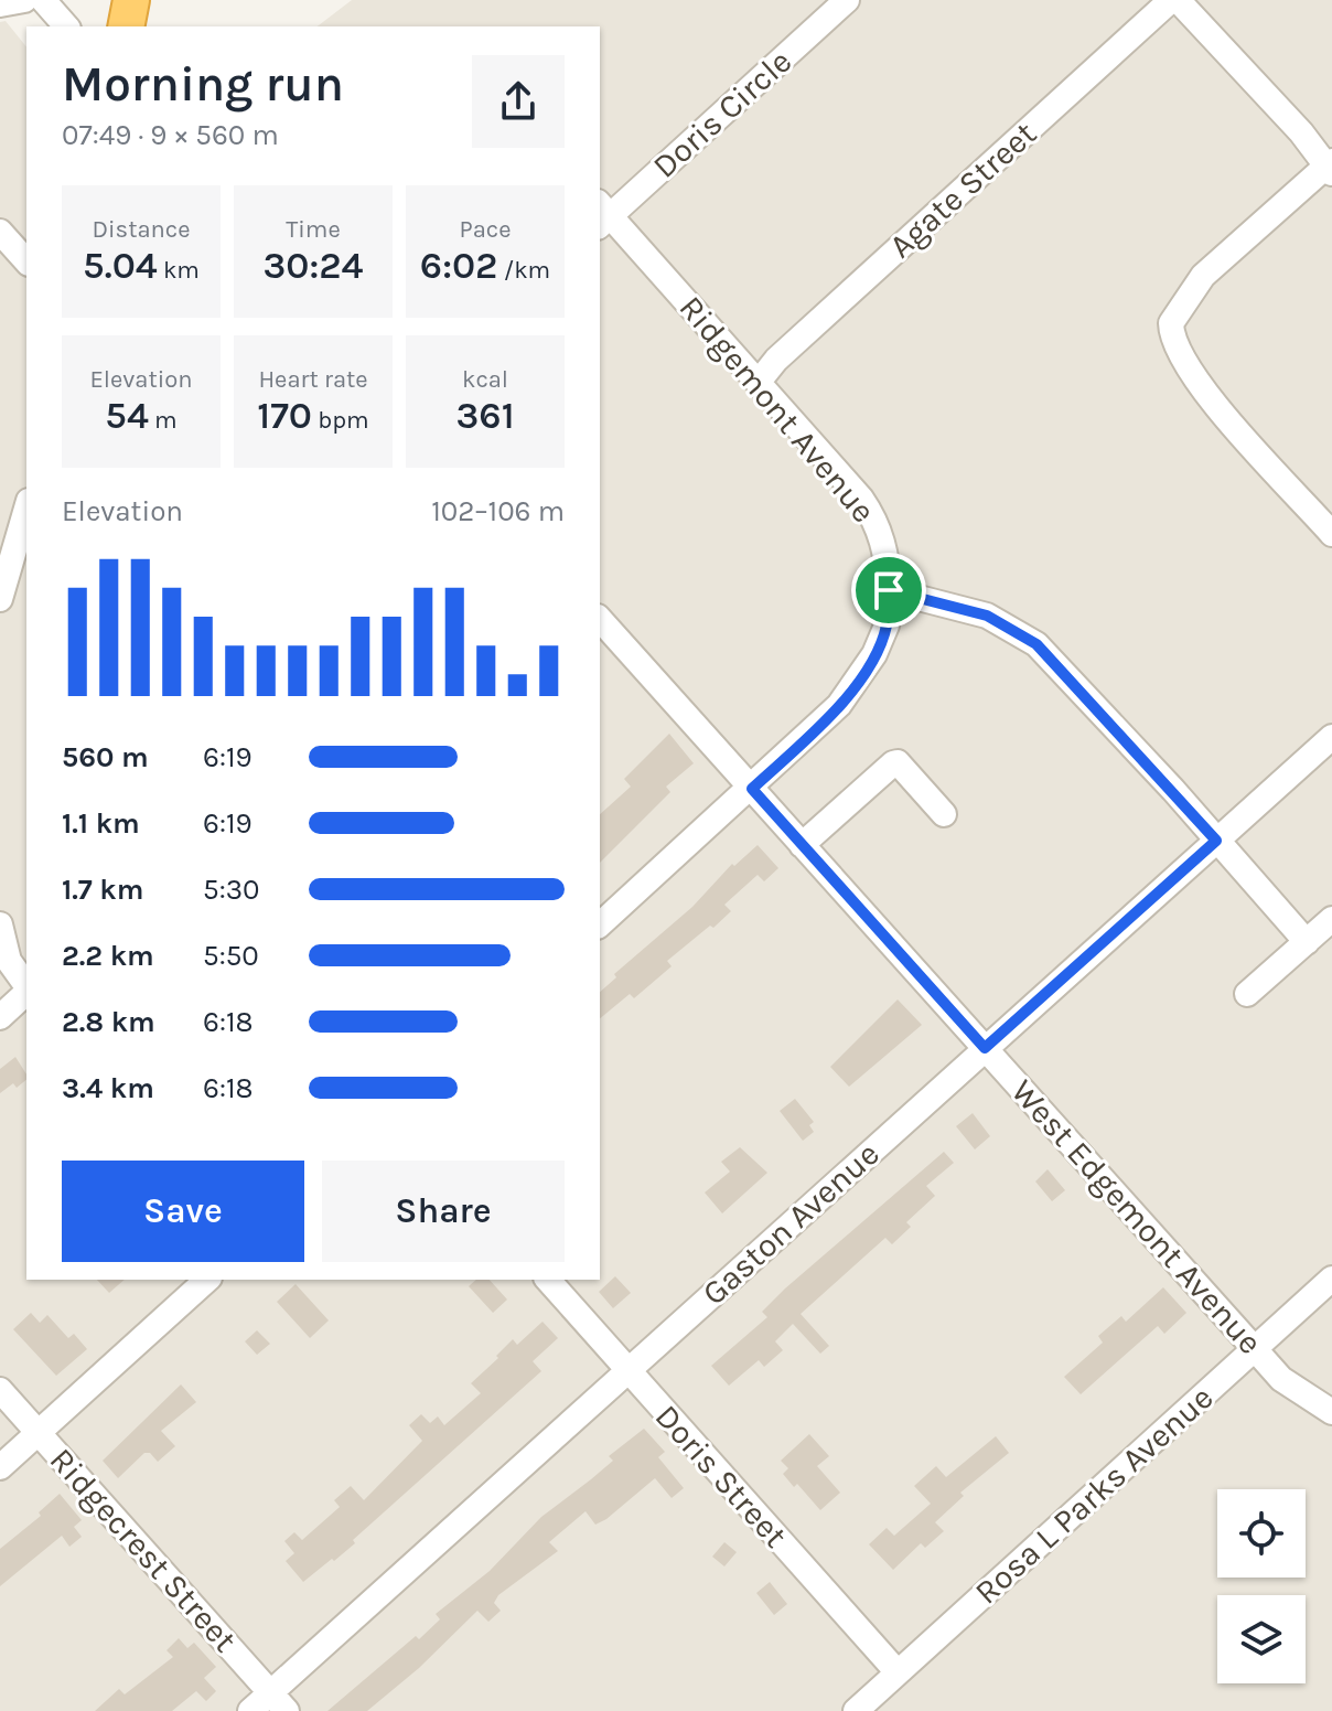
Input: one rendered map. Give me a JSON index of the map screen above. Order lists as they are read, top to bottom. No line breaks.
{"streets":{"street":["Doris Circle","Agate Street","Ridgemont Avenue","West Edgemont Avenue","Gaston Avenue","Doris Street","Rosa L Parks Avenue","Ridgecrest Street"]},"crossings":[["Doris Circle","Ridgemont Avenue"],["Agate Street","Ridgemont Avenue"],["Ridgemont Avenue","West Edgemont Avenue"],["West Edgemont Avenue","Gaston Avenue"],["West Edgemont Avenue","Rosa L Parks Avenue"],["Gaston Avenue","Doris Street"],["Gaston Avenue","Ridgecrest Street"],["Doris Street","Rosa L Parks Avenue"]],"page":{"heading":["Morning run","07:49 · 9 × 560 m"],"stats":[["Distance","5.04 km"],["Time","30:24"],["Pace","6:02 /km"],["Elevation","54 m"],["Heart rate","170 bpm"],["kcal","361"]],"chart":["Elevation","102–106 m"],"list":[{"name":"560 m","note":"6:19"},{"name":"1.1 km","note":"6:19"},{"name":"1.7 km","note":"5:30"},{"name":"2.2 km","note":"5:50"},{"name":"2.8 km","note":"6:18"},{"name":"3.4 km","note":"6:18"}],"buttons":["Save","Share"]}}
